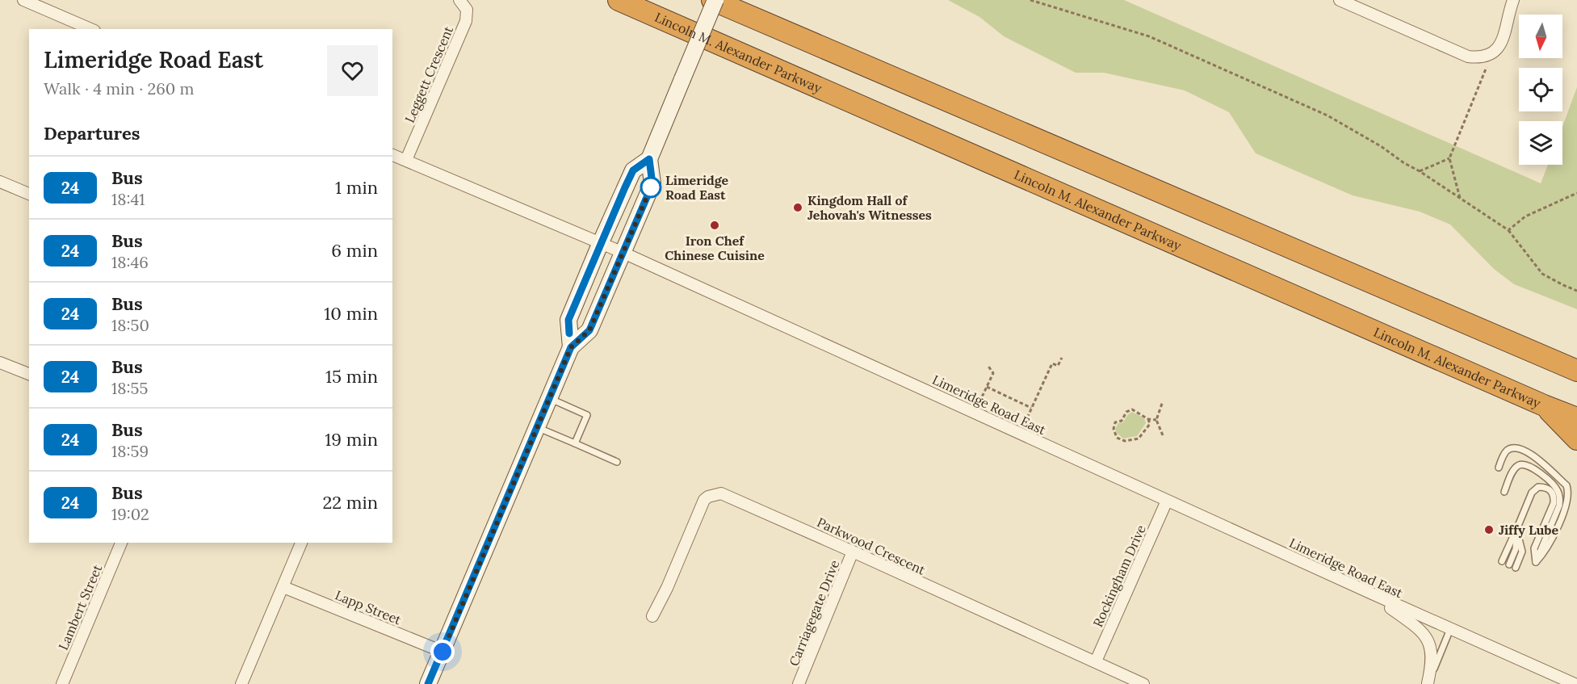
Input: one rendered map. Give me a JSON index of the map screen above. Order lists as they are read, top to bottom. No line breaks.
{"streets":{"highway":["Lincoln M. Alexander Parkway"],"street":["Leggett Crescent","Limeridge Road East","Parkwood Crescent","Rockingham Drive","Lambert Street","Lapp Street","Carriagegate Drive"]},"crossings":[["Leggett Crescent","Limeridge Road East"],["Limeridge Road East","Rockingham Drive"],["Parkwood Crescent","Rockingham Drive"],["Parkwood Crescent","Carriagegate Drive"]],"places":["Limeridge Road East","Kingdom Hall of Jehovah's Witnesses","Iron Chef Chinese Cuisine","Jiffy Lube"],"lines":["bus line 24"],"north":"bottom","page":{"heading":[["Limeridge Road East","Walk · 4 min · 260 m"],"Departures"],"list":[{"mark":"24","name":"Bus","note":"18:41","value":"1 min"},{"mark":"24","name":"Bus","note":"18:46","value":"6 min"},{"mark":"24","name":"Bus","note":"18:50","value":"10 min"},{"mark":"24","name":"Bus","note":"18:55","value":"15 min"},{"mark":"24","name":"Bus","note":"18:59","value":"19 min"},{"mark":"24","name":"Bus","note":"19:02","value":"22 min"}]}}
